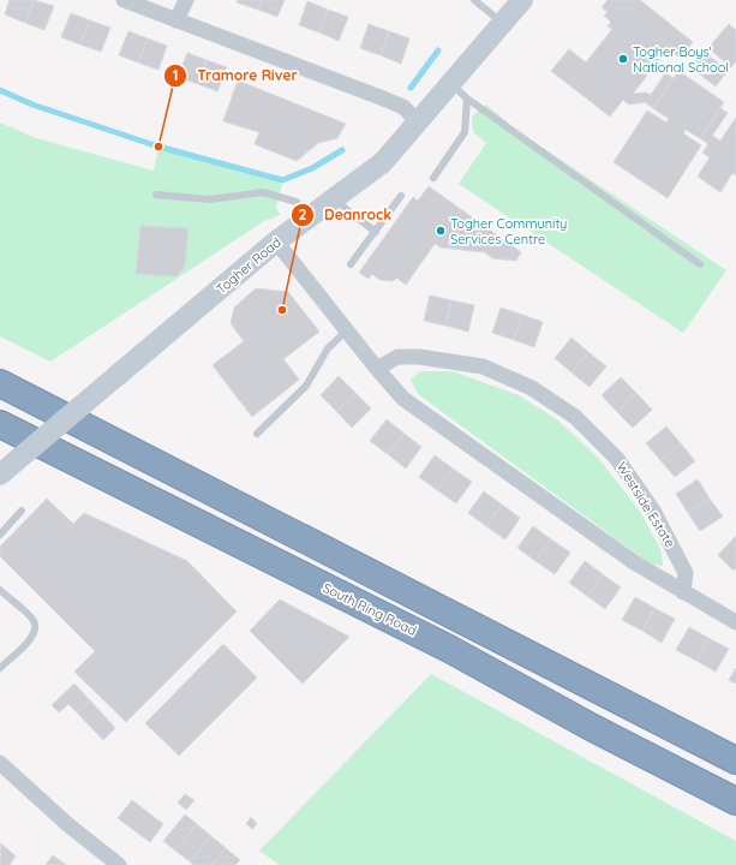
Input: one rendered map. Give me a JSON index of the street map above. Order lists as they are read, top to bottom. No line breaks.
{"streets":{"highway":["South Ring Road"],"street":["Togher Road","Westside Estate"]},"places":["Togher Boys' National School","Tramore River","Togher Community Services Centre","Deanrock"]}
